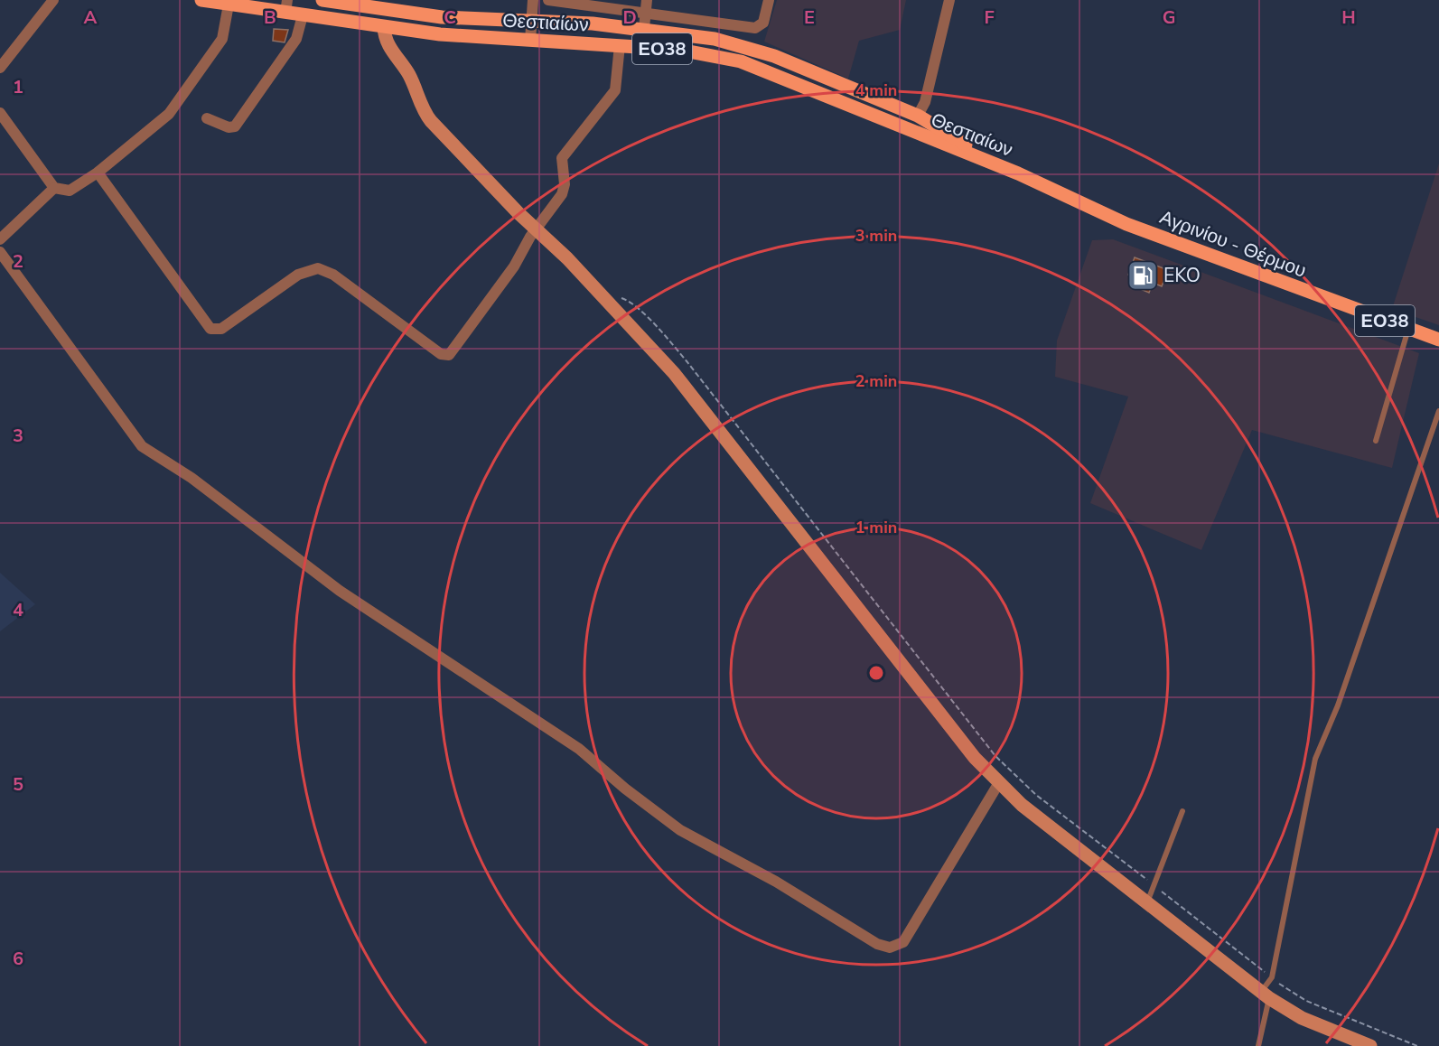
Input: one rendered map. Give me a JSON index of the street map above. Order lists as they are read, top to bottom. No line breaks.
{"streets":{"main road":["Θεστιαίων","ΕΟ38","Αγρινίου - Θέρμου"]},"crossings":[["Θεστιαίων","Αγρινίου - Θέρμου"]],"places":{"fuel station":["EKO"]},"grid":{"columns":["A","B","C","D","E","F","G","H"],"rows":["1","2","3","4","5","6"]},"rings":["4 min","3 min","2 min","1 min"]}
